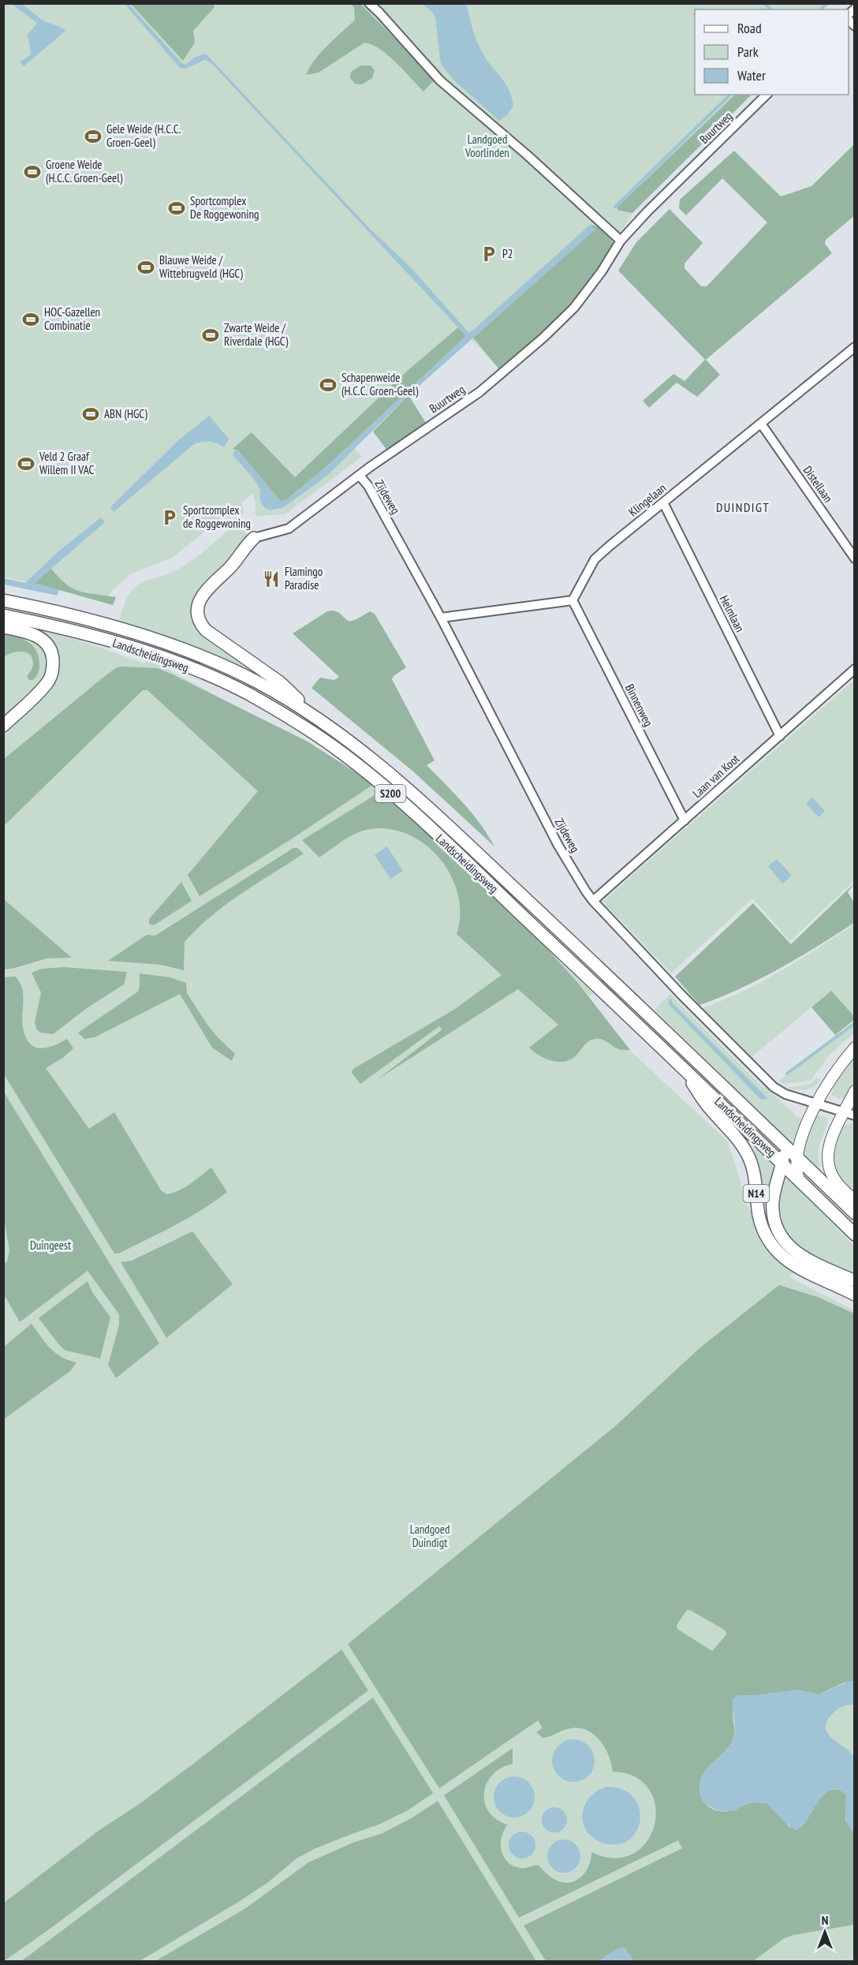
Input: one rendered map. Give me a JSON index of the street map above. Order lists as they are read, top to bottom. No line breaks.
{"streets":{"main road":["Landscheidingsweg","S200","N14"],"street":["Buurtweg","Distellaan","Zijdeweg","Klingelaan","Helmlaan","Binnenweg","Laan van Koot"]},"crossings":[["Buurtweg","Zijdeweg"],["Distellaan","Klingelaan"],["Zijdeweg","Laan van Koot"],["Klingelaan","Helmlaan"],["Klingelaan","Binnenweg"],["Helmlaan","Laan van Koot"],["Landscheidingsweg","N14"],["Binnenweg","Laan van Koot"]],"districts":["DUINDIGT"],"parks":["Landgoed Voorlinden","Duingeest","Landgoed Duindigt"],"places":{"sports":["Gele Weide (H.C.C. Groen-Geel)","Groene Weide (H.C.C. Groen-Geel)","Sportcomplex De Roggewoning","Blauwe Weide / Wittebrugveld (HGC)","HOC-Gazellen Combinatie","Zwarte Weide / Riverdale (HGC)","Schapenweide (H.C.C. Groen-Geel)","ABN (HGC)","Veld 2 Graaf Willem II VAC"],"parking":["P2","Sportcomplex de Roggewoning"],"restaurant":["Flamingo Paradise"]},"legend":["Road","Park","Water"],"north":"top"}
